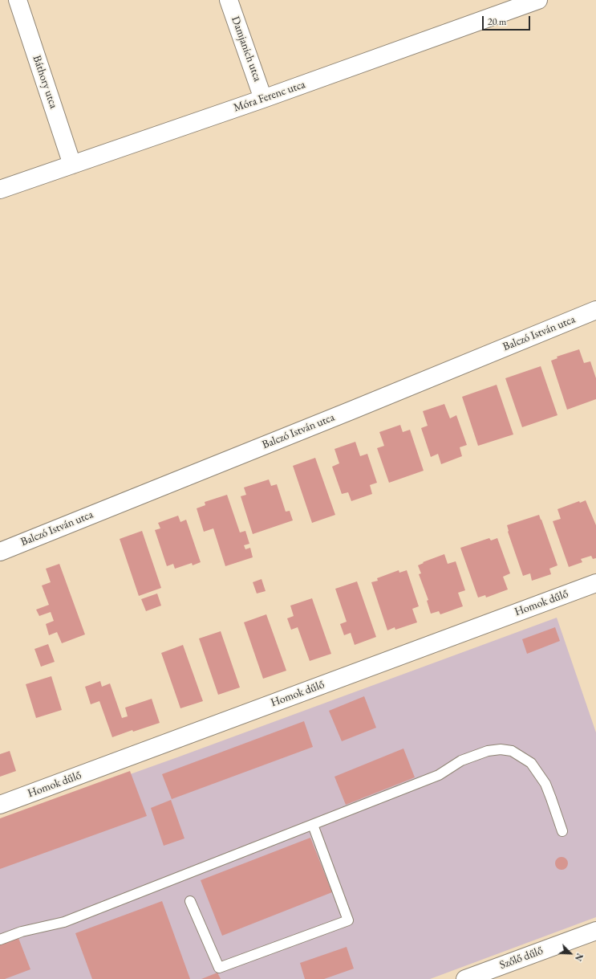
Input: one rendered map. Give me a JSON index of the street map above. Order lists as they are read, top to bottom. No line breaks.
{"streets":{"street":["Damjanich utca","Báthory utca","Móra Ferenc utca","Balczó István utca","Homok dűlő","Szőlő dűlő"]},"crossings":[["Damjanich utca","Móra Ferenc utca"],["Báthory utca","Móra Ferenc utca"]],"scale_bar":"20 m","north":"bottom right"}
